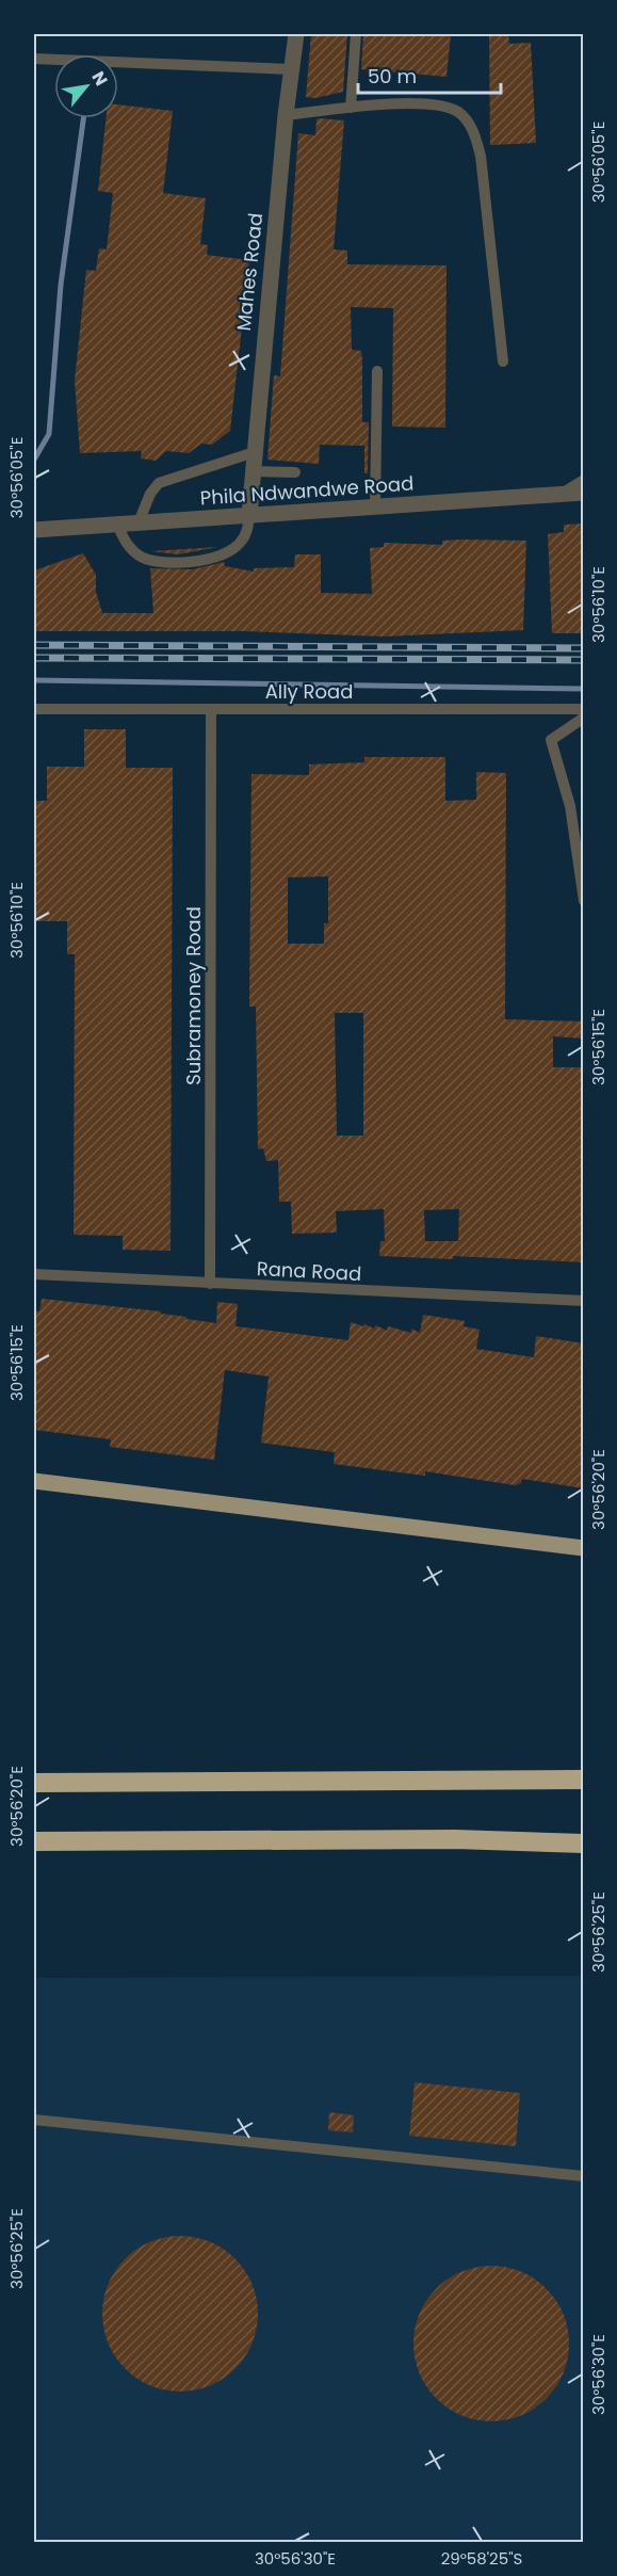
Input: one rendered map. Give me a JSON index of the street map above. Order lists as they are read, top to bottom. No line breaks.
{"streets":{"street":["Mahes Road","Phila Ndwandwe Road"],"lane":["Ally Road","Subramoney Road","Rana Road"]},"crossings":[["Mahes Road","Phila Ndwandwe Road"],["Ally Road","Subramoney Road"],["Subramoney Road","Rana Road"]],"scale_bar":"50 m","north":"top right","coordinates":["30°56'05\"E","30°56'10\"E","30°56'15\"E","30°56'20\"E","30°56'25\"E","30°56'30\"E","29°58'25\"S"]}
